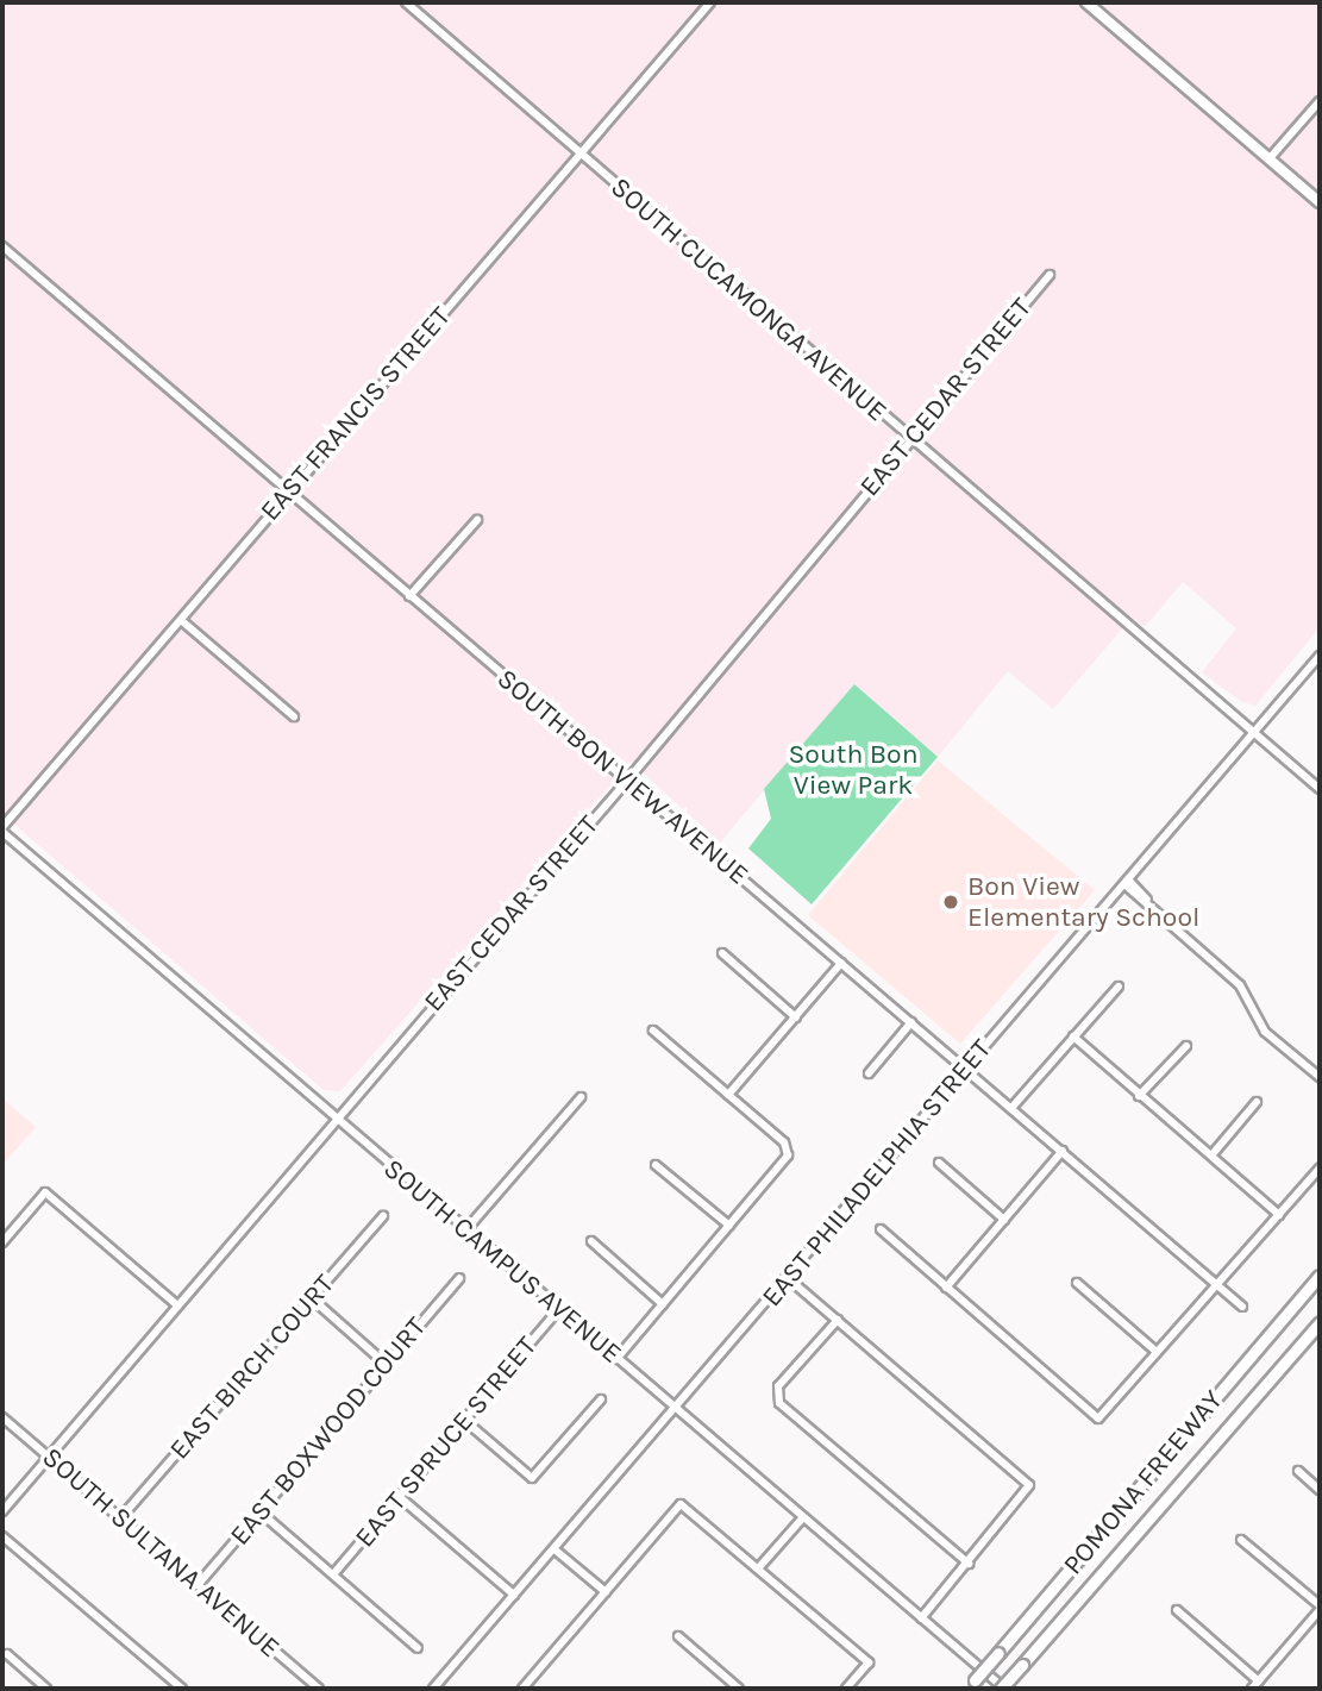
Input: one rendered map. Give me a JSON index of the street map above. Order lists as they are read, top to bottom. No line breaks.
{"streets":{"highway":["POMONA FREEWAY"],"street":["SOUTH CUCAMONGA AVENUE","EAST CEDAR STREET","EAST FRANCIS STREET","SOUTH BON VIEW AVENUE","EAST PHILADELPHIA STREET","SOUTH CAMPUS AVENUE","EAST BIRCH COURT","EAST BOXWOOD COURT","EAST SPRUCE STREET","SOUTH SULTANA AVENUE"]},"crossings":[["SOUTH CUCAMONGA AVENUE","EAST CEDAR STREET"],["SOUTH CUCAMONGA AVENUE","EAST FRANCIS STREET"],["SOUTH CUCAMONGA AVENUE","EAST PHILADELPHIA STREET"],["EAST CEDAR STREET","SOUTH BON VIEW AVENUE"],["EAST CEDAR STREET","SOUTH CAMPUS AVENUE"],["EAST CEDAR STREET","SOUTH SULTANA AVENUE"],["EAST FRANCIS STREET","SOUTH BON VIEW AVENUE"],["EAST FRANCIS STREET","SOUTH CAMPUS AVENUE"],["SOUTH BON VIEW AVENUE","EAST PHILADELPHIA STREET"],["EAST PHILADELPHIA STREET","SOUTH CAMPUS AVENUE"],["SOUTH CAMPUS AVENUE","EAST SPRUCE STREET"],["SOUTH CAMPUS AVENUE","POMONA FREEWAY"],["EAST BIRCH COURT","SOUTH SULTANA AVENUE"],["EAST BOXWOOD COURT","SOUTH SULTANA AVENUE"]],"parks":["South Bon View Park"],"places":["Bon View Elementary School"]}
